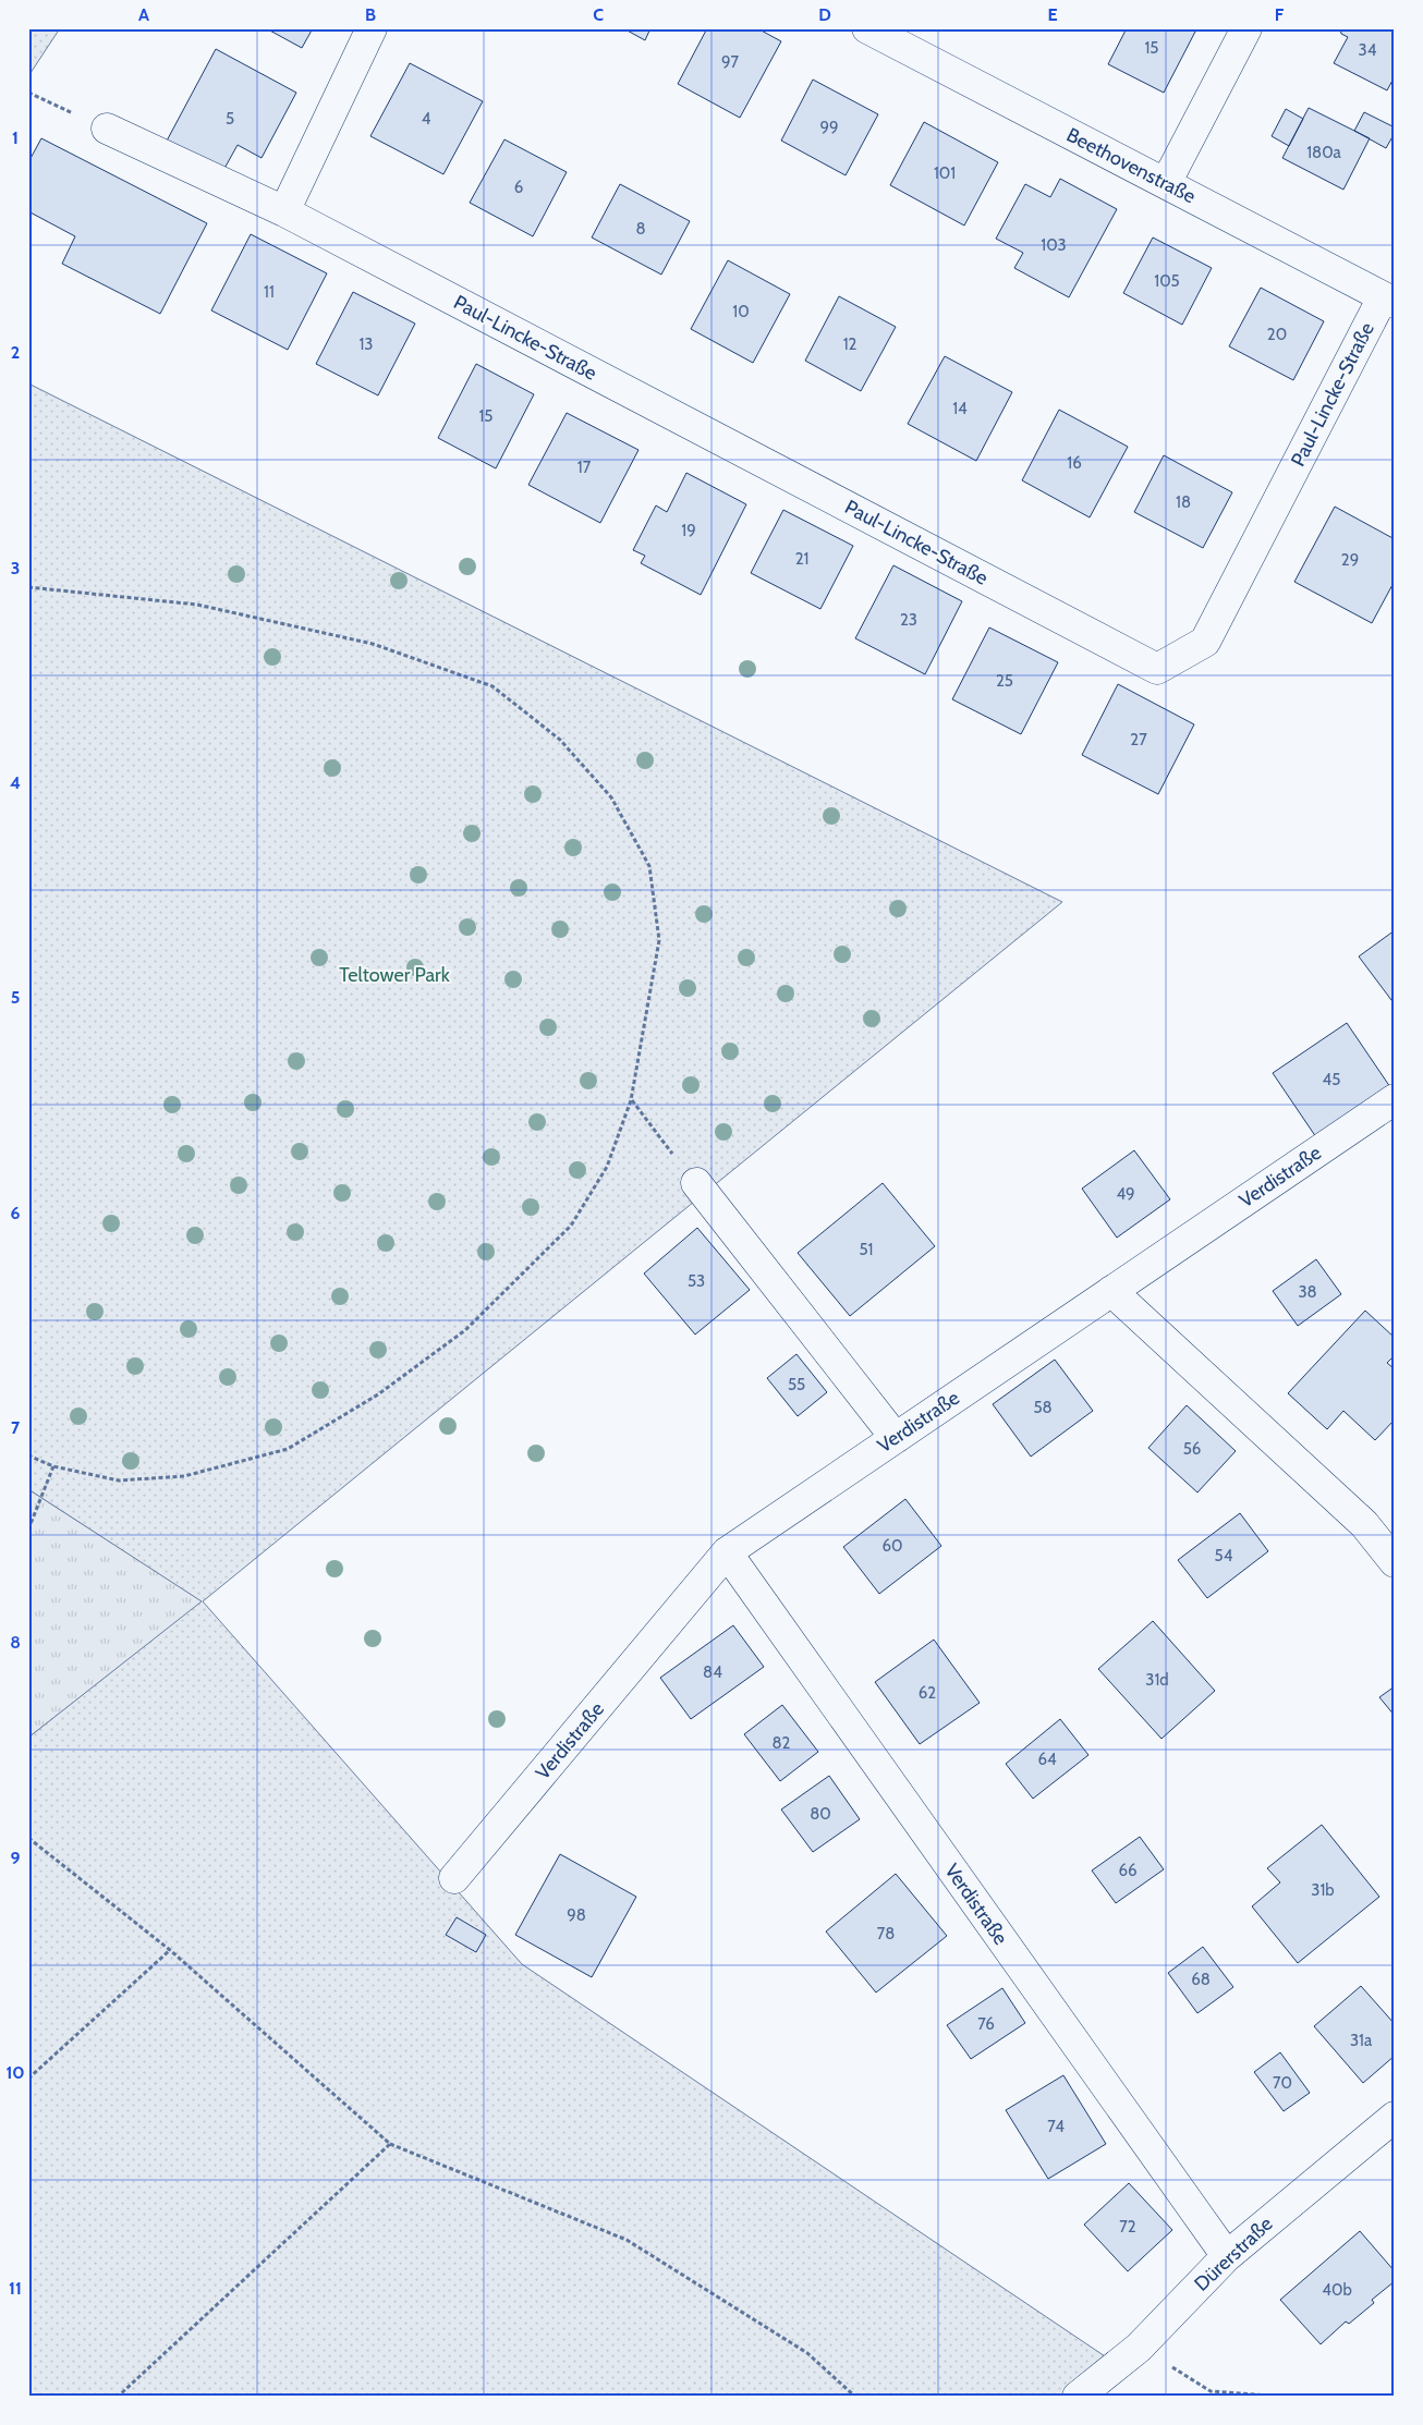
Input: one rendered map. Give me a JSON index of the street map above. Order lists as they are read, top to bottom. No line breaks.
{"streets":{"street":["Beethovenstraße","Paul-Lincke-Straße","Verdistraße","Dürerstraße"]},"crossings":[["Beethovenstraße","Paul-Lincke-Straße"],["Verdistraße","Dürerstraße"]],"parks":["Teltower Park"],"house_numbers":["15","34","97","5","4","99","180a","101","6","8","103","105","11","10","20","13","12","14","15","16","17","18","19","21","29","23","25","27","45","49","51","53","38","55","58","56","60","54","84","31d","62","82","64","80","66","31b","98","78","68","76","31a","70","74","72","40b"],"grid":{"columns":["A","B","C","D","E","F"],"rows":["1","2","3","4","5","6","7","8","9","10","11"]}}
